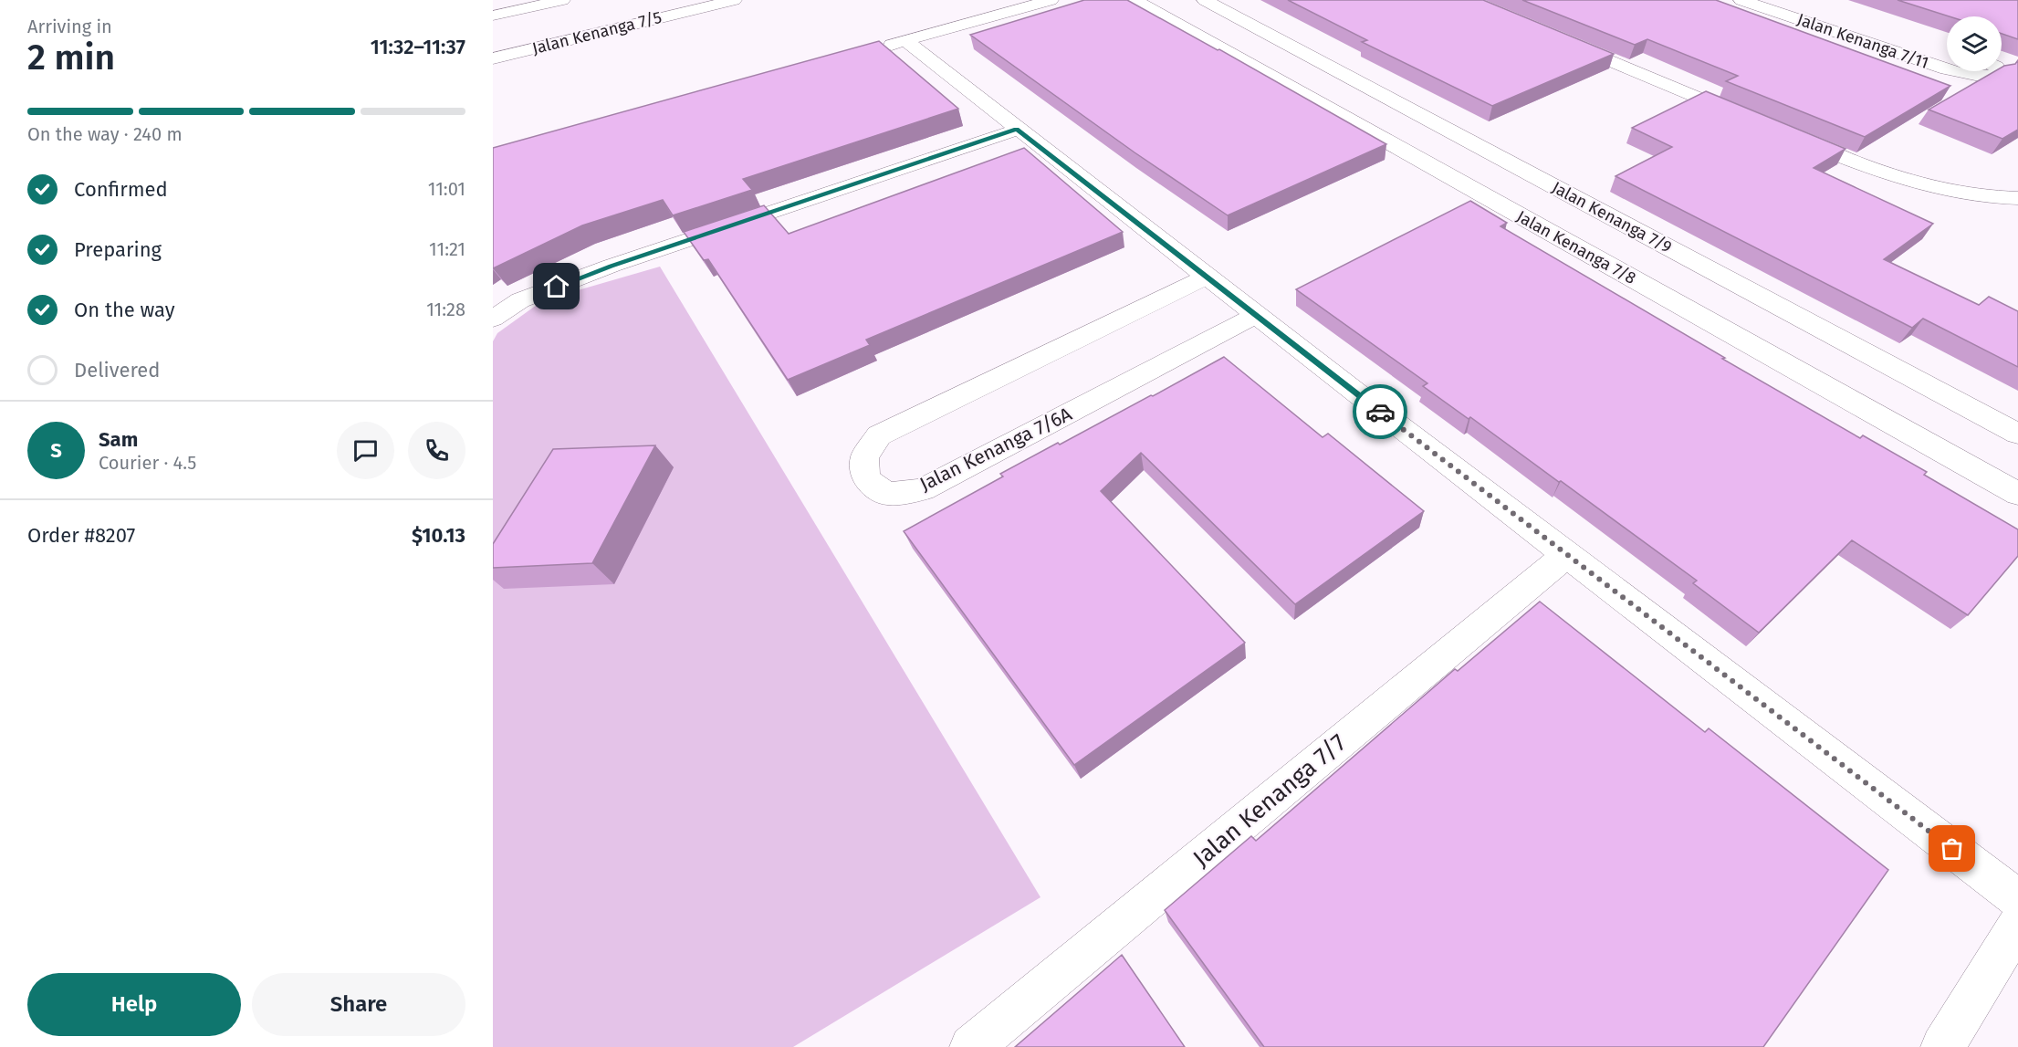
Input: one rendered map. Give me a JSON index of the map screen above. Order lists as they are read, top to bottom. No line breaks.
{"streets":{"street":["Jalan Kenanga 7/5","Jalan Kenanga 7/11","Jalan Kenanga 7/9","Jalan Kenanga 7/8","Jalan Kenanga 7/6A","Jalan Kenanga 7/7"]},"page":{"heading":["2 min","Arriving in","11:32–11:37"],"panel":["Sam","Courier · 4.5","Order #8207","$10.13"],"bar":"On the way · 240 m","list":[["Confirmed","11:01"],["Preparing","11:21"],["On the way","11:28"],"Delivered"],"round":"S","buttons":["Help","Share"]}}
